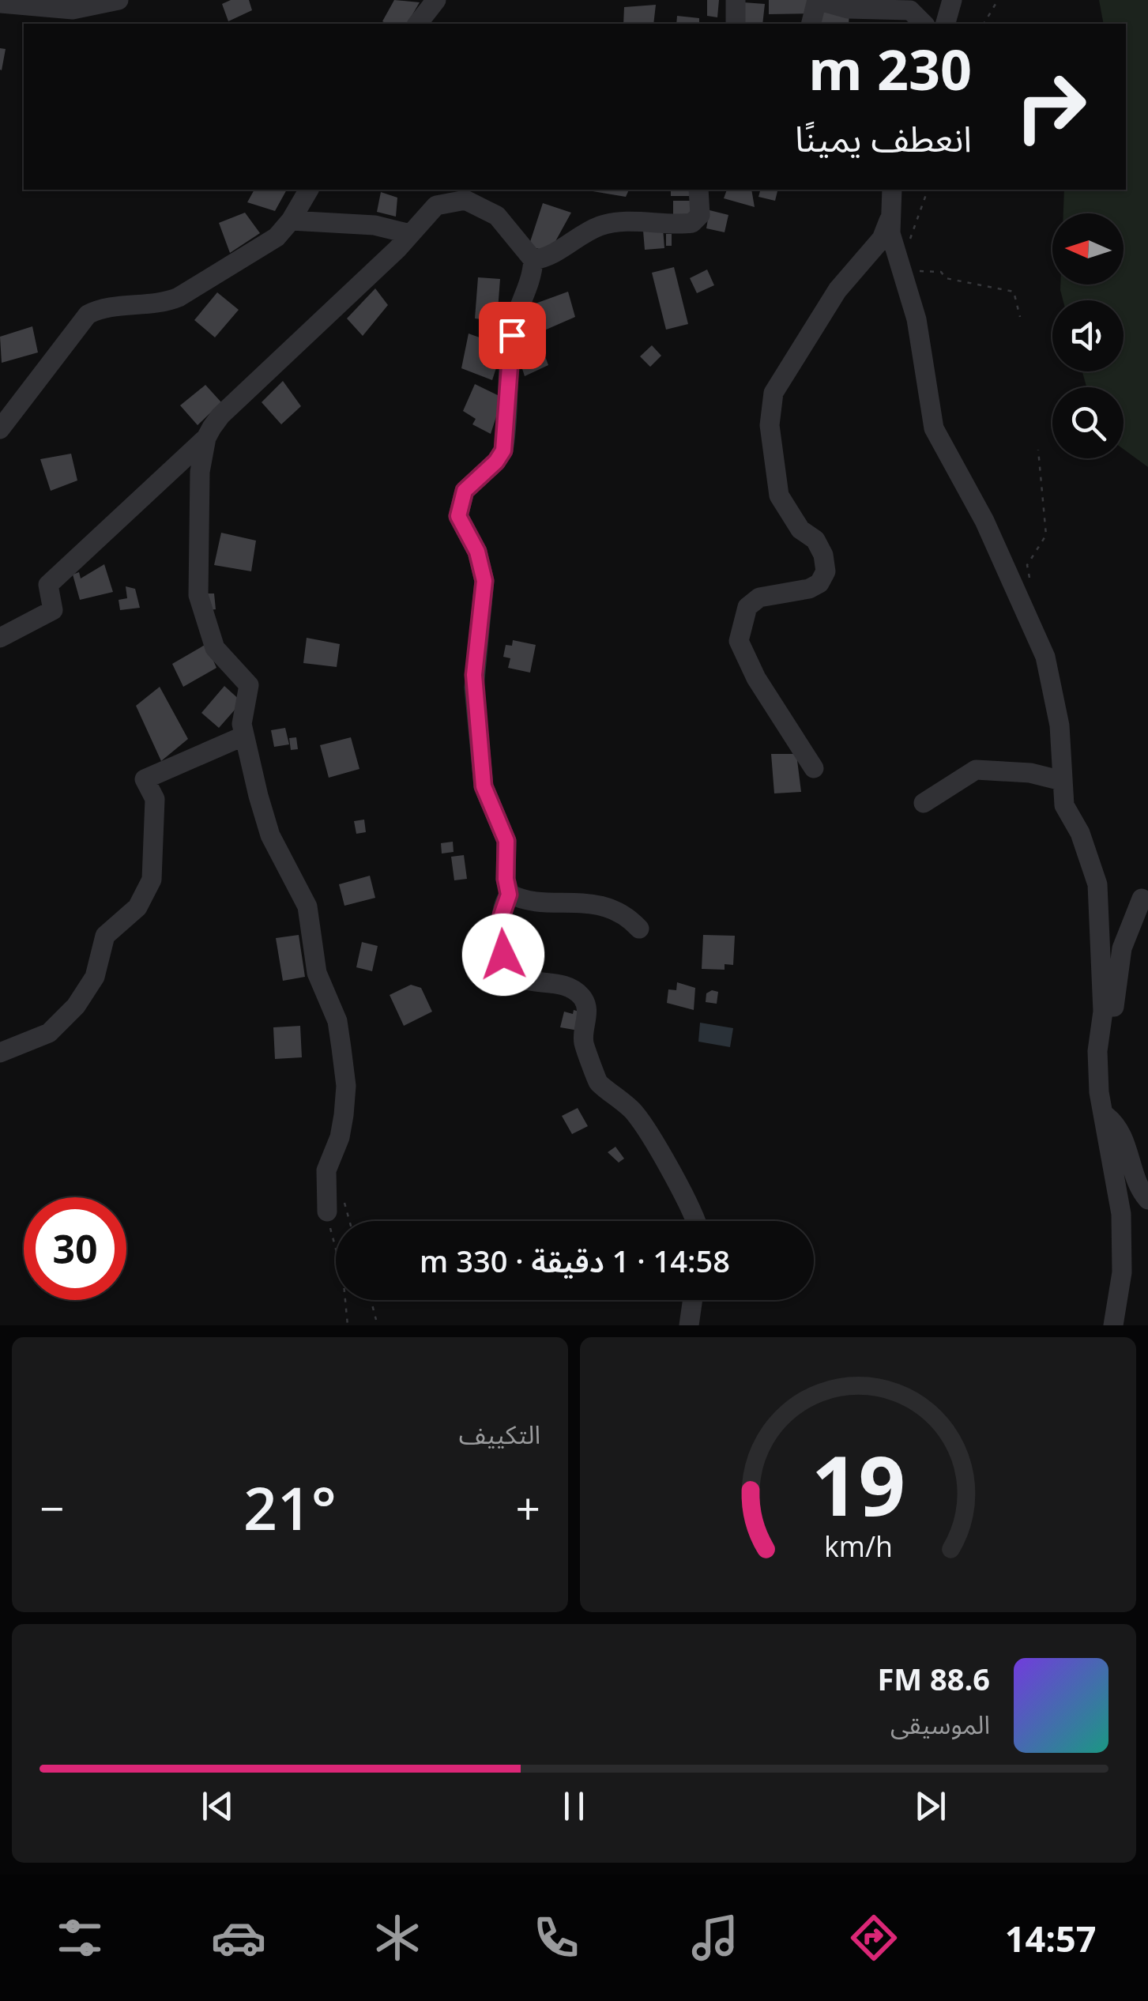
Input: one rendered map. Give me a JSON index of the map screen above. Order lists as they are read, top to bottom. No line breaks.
{"north":"left","page":{"turn":["230 m","انعطف يمينًا"],"limit":"30","trip":"14:58 · 1 دقيقة · 330 m","tile":"التكييف","heat":["−","21°","+"],"song":["88.6 FM","الموسيقى"],"tabs":"14:57","gauge":["19","km/h"]}}
